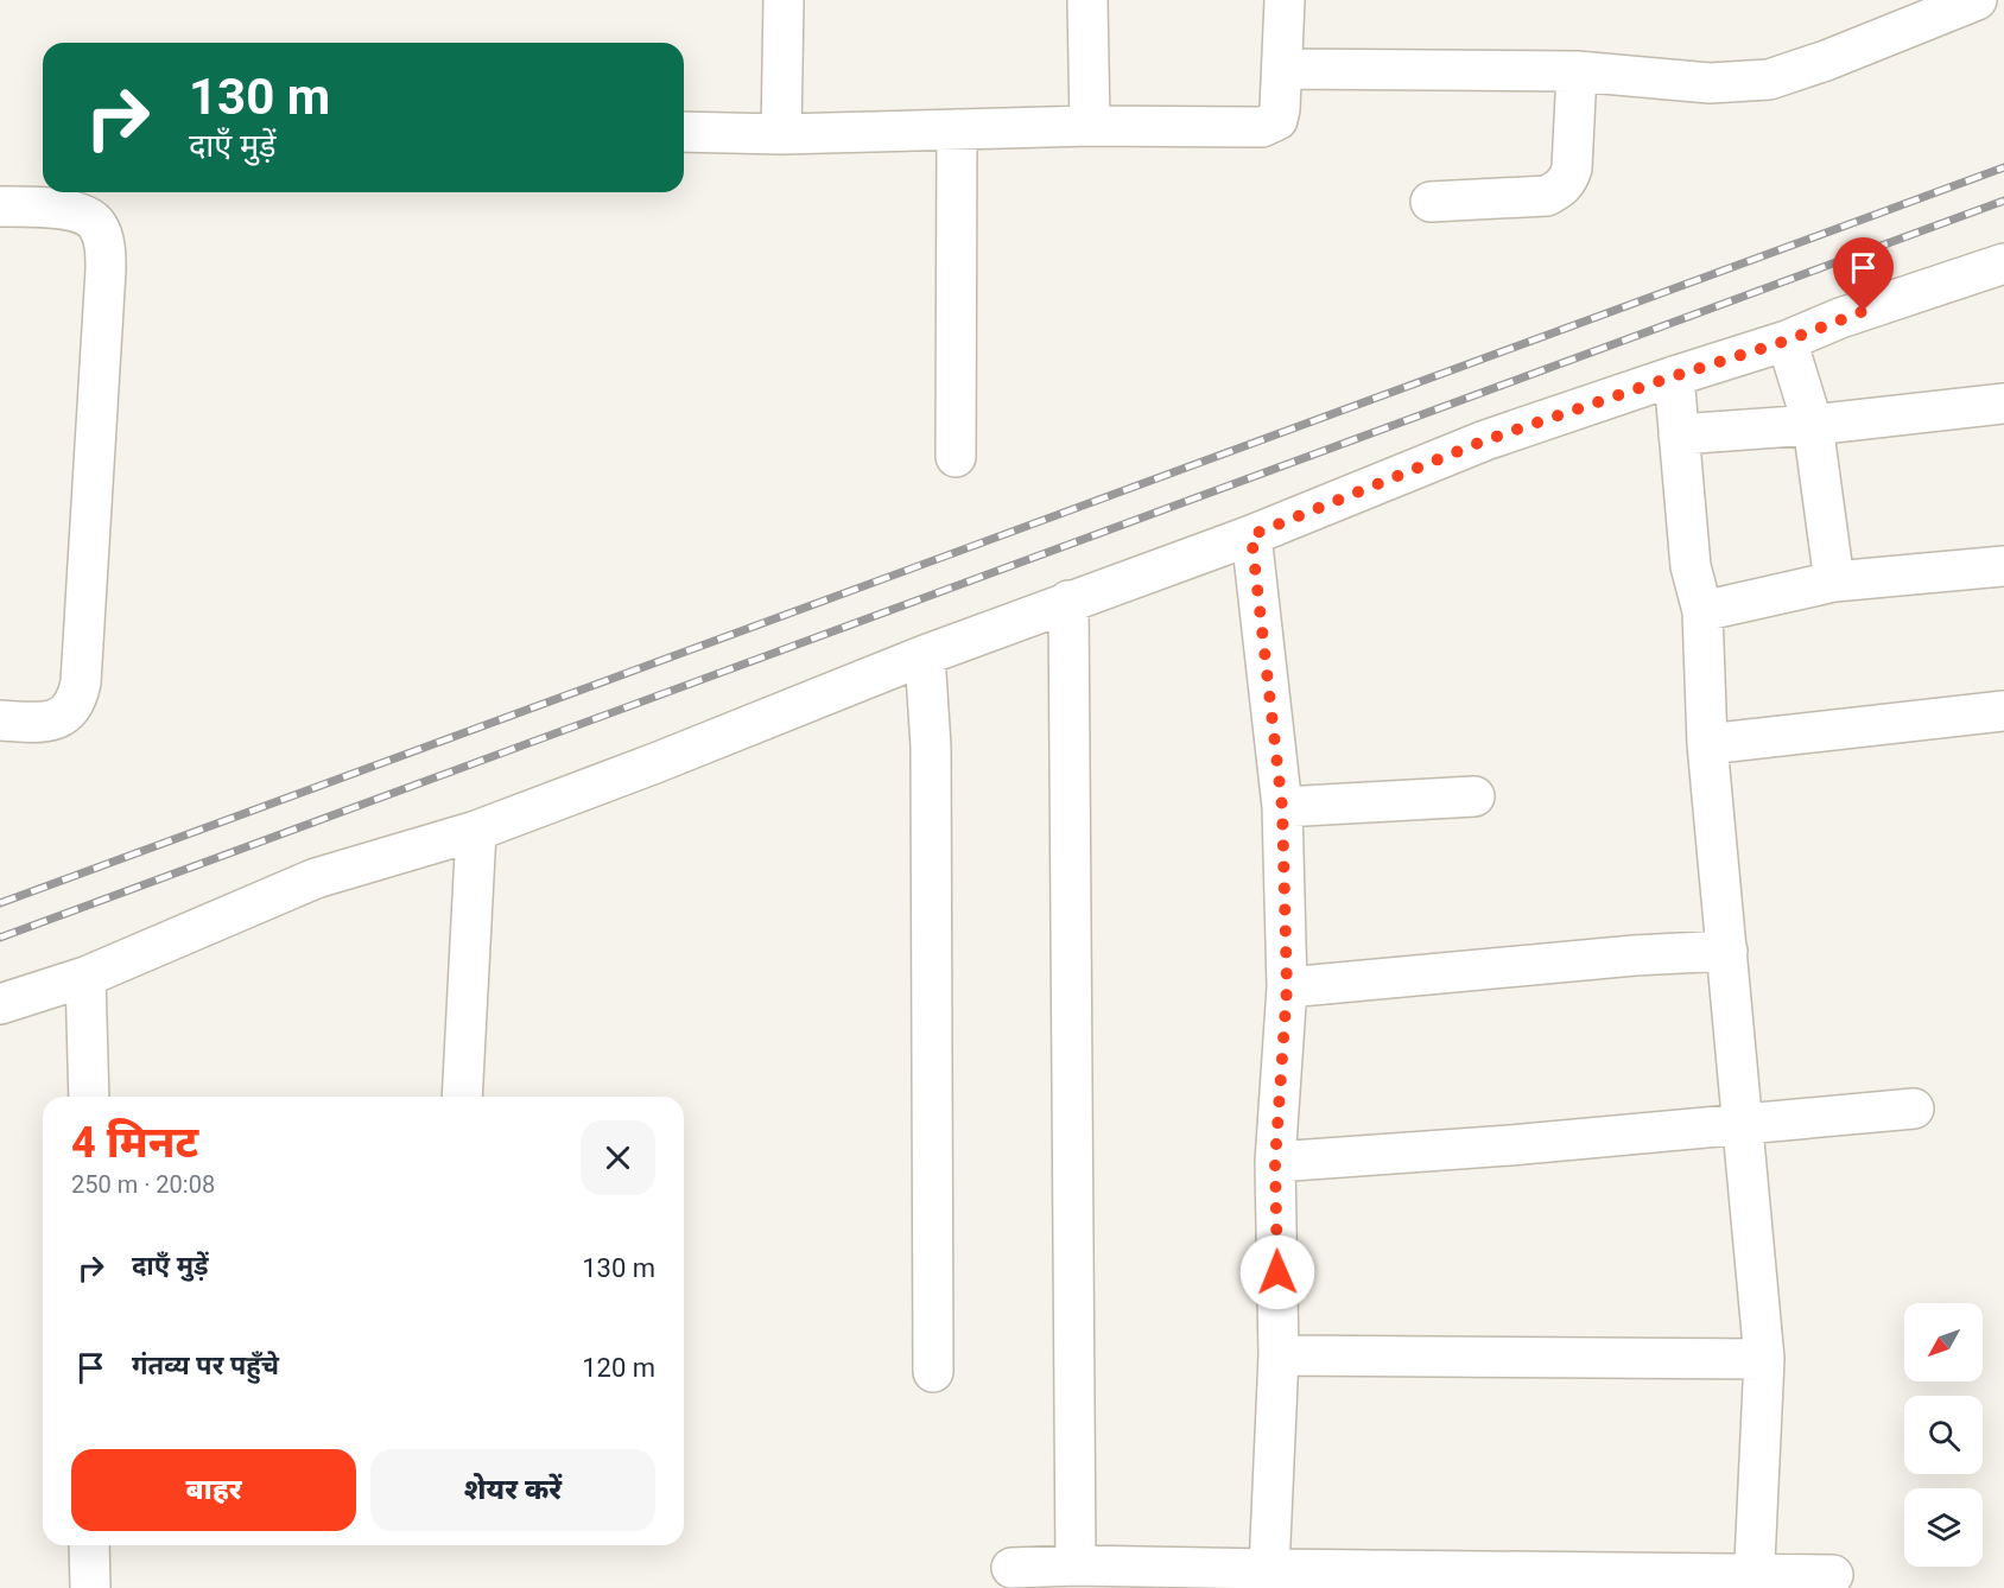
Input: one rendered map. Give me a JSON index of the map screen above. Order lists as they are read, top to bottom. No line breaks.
{"north":"bottom left","page":{"turn":["130 m","दाएँ मुड़ें"],"heading":["4 मिनट","250 m · 20:08"],"list":[{"name":"दाएँ मुड़ें","value":"130 m"},{"name":"गंतव्य पर पहुँचे","value":"120 m"}],"buttons":["बाहर","शेयर करें"]}}
